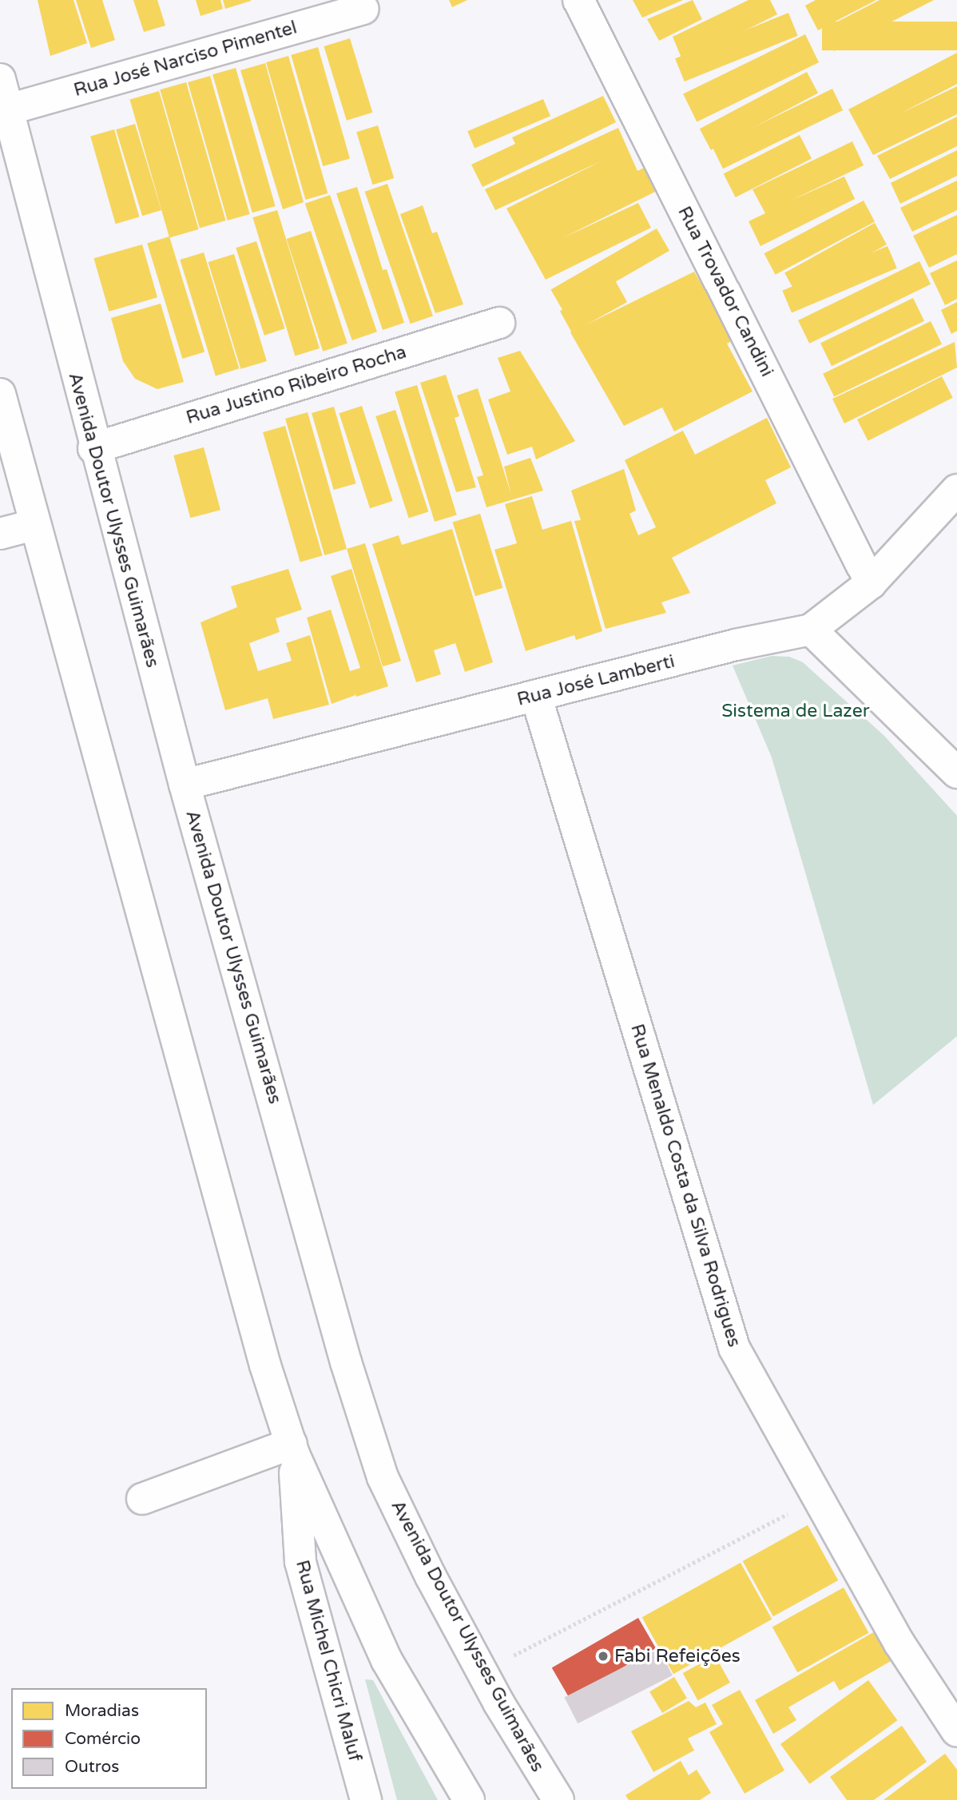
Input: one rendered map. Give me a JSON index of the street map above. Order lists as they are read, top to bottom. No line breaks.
{"streets":{"street":["Rua José Narciso Pimentel","Rua Trovador Candini","Rua Justino Ribeiro Rocha","Avenida Doutor Ulysses Guimarães","Rua José Lamberti","Rua Menaldo Costa da Silva Rodrigues","Rua Michel Chicri Maluf"]},"crossings":[["Rua José Narciso Pimentel","Avenida Doutor Ulysses Guimarães"],["Rua Trovador Candini","Rua José Lamberti"],["Rua Justino Ribeiro Rocha","Avenida Doutor Ulysses Guimarães"],["Avenida Doutor Ulysses Guimarães","Rua José Lamberti"],["Rua José Lamberti","Rua Menaldo Costa da Silva Rodrigues"]],"parks":["Sistema de Lazer"],"places":["Fabi Refeições"],"legend":["Moradias","Comércio","Outros"]}
